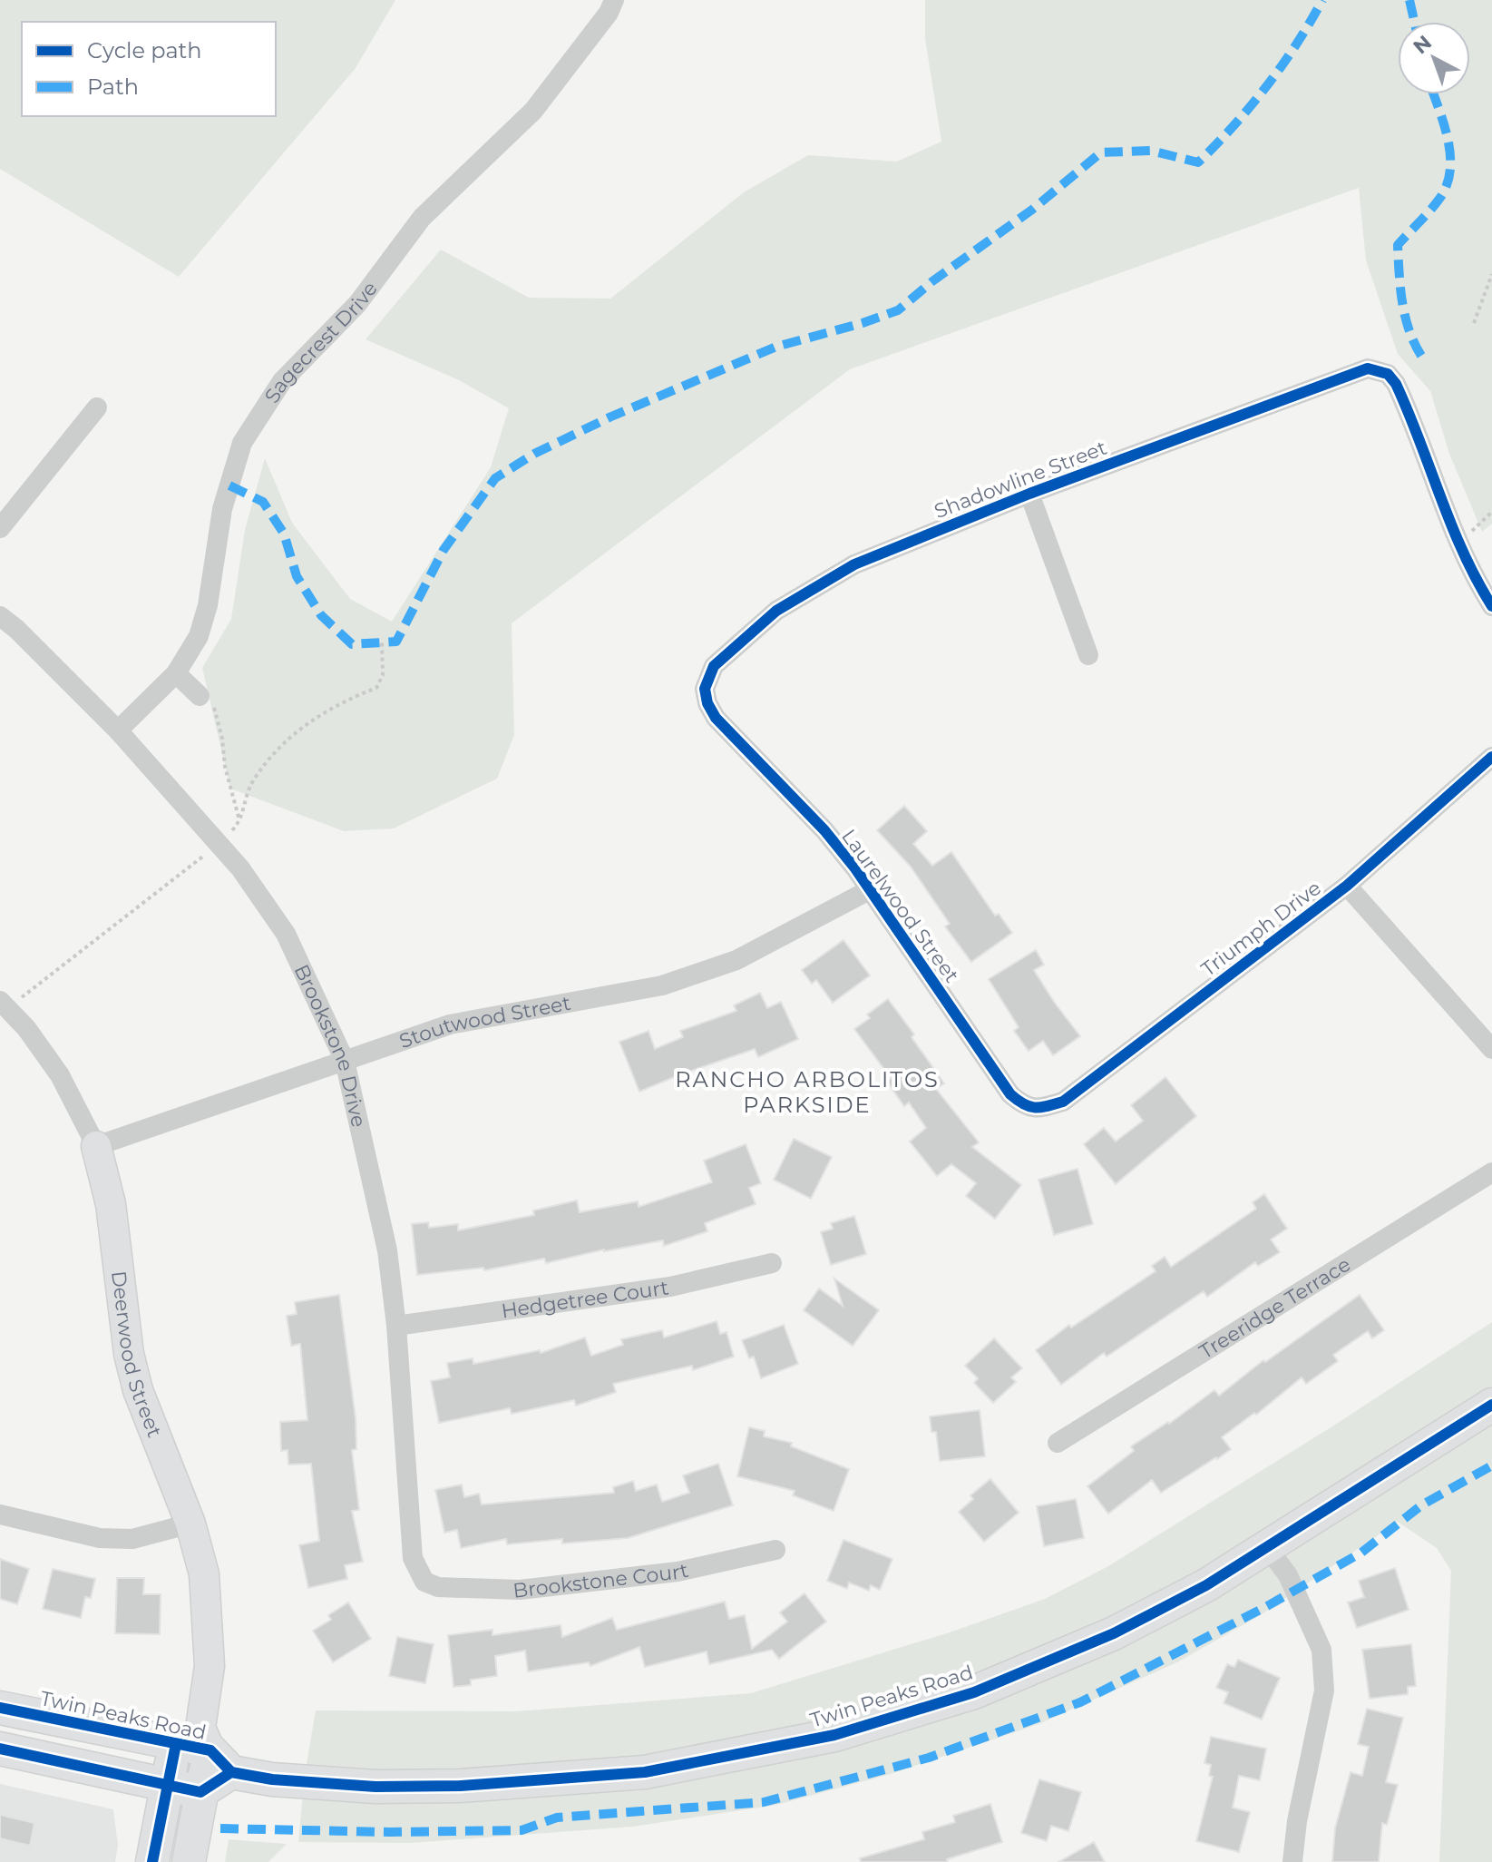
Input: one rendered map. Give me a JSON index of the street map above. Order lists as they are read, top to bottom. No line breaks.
{"streets":{"main road":["Twin Peaks Road"],"street":["Sagecrest Drive","Shadowline Street","Laurelwood Street","Triumph Drive","Stoutwood Street","Brookstone Drive","Hedgetree Court","Treeridge Terrace","Deerwood Street","Brookstone Court"]},"crossings":[["Sagecrest Drive","Brookstone Drive"],["Shadowline Street","Laurelwood Street"],["Laurelwood Street","Triumph Drive"],["Laurelwood Street","Stoutwood Street"],["Stoutwood Street","Brookstone Drive"],["Stoutwood Street","Deerwood Street"],["Brookstone Drive","Hedgetree Court"],["Brookstone Drive","Brookstone Court"],["Deerwood Street","Twin Peaks Road"]],"districts":["RANCHO ARBOLITOS PARKSIDE"],"legend":["Cycle path","Path"],"north":"top left"}
